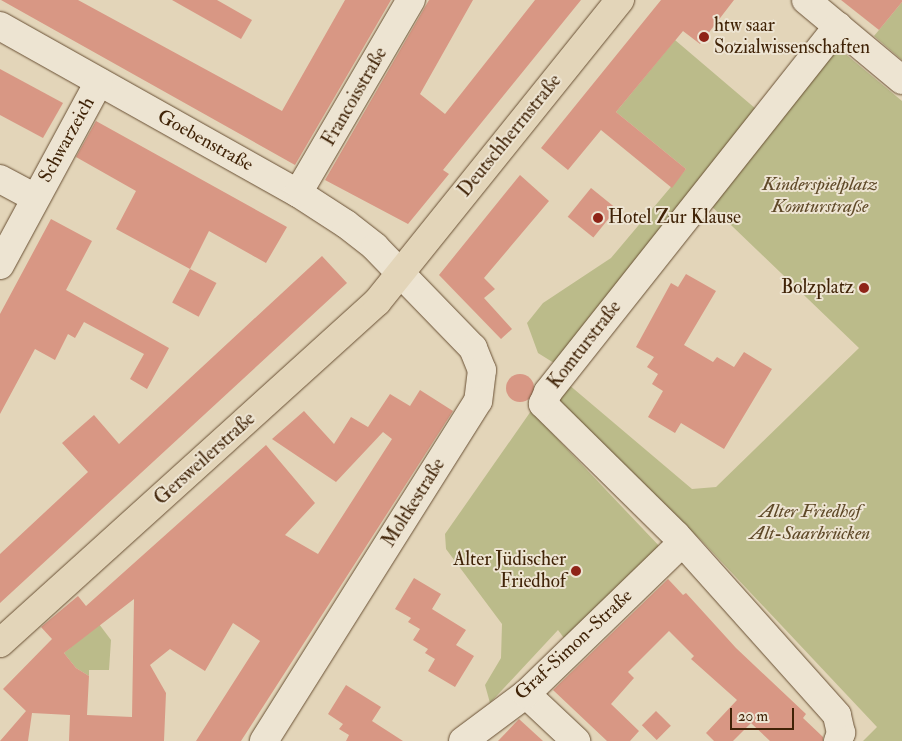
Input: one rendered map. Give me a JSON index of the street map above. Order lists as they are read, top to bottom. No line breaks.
{"streets":{"main road":["Deutschherrnstraße","Gersweilerstraße"],"street":["Francoisstraße","Schwarzeich","Goebenstraße","Komturstraße","Moltkestraße","Graf-Simon-Straße"]},"crossings":[["Francoisstraße","Goebenstraße"],["Deutschherrnstraße","Goebenstraße"],["Deutschherrnstraße","Gersweilerstraße"],["Deutschherrnstraße","Moltkestraße"],["Schwarzeich","Goebenstraße"],["Goebenstraße","Gersweilerstraße"],["Goebenstraße","Moltkestraße"],["Komturstraße","Graf-Simon-Straße"],["Gersweilerstraße","Moltkestraße"]],"parks":["Kinderspielplatz Komturstraße","Alter Friedhof Alt-Saarbrücken"],"places":["htw saar Sozialwissenschaften","Hotel Zur Klause","Bolzplatz","Alter Jüdischer Friedhof"],"scale_bar":"20 m"}
